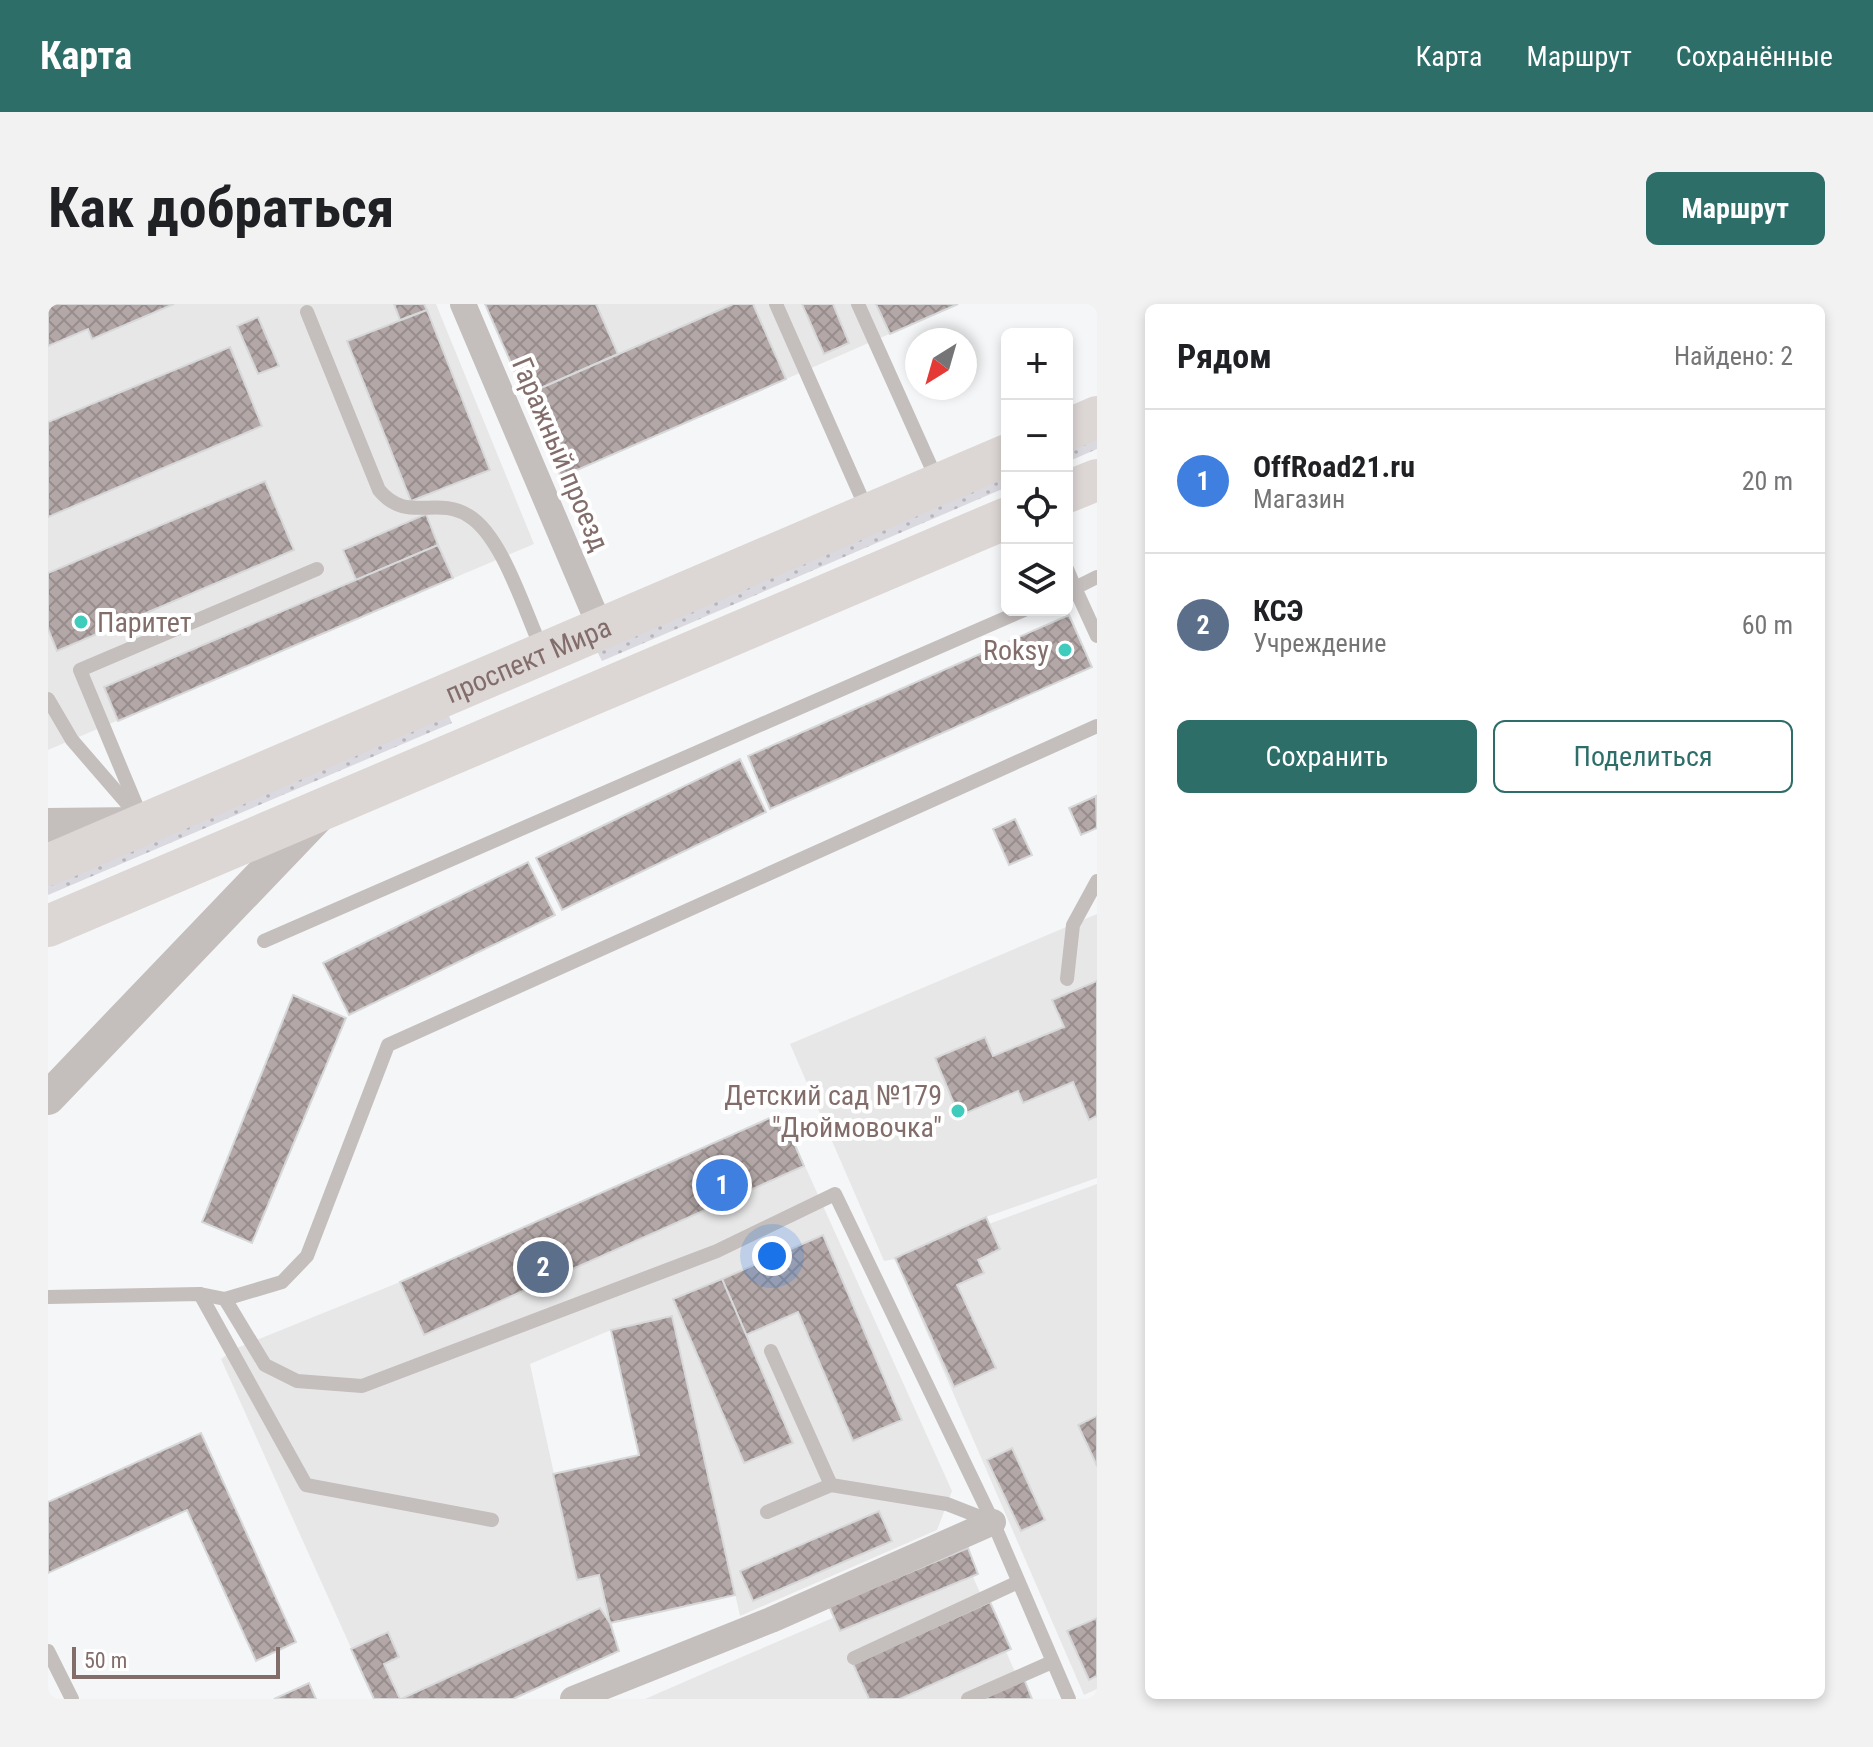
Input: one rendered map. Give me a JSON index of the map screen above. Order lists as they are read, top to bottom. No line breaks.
{"streets":{"main road":["проспект Мира"],"street":["Гаражный проезд"]},"crossings":[["Гаражный проезд","проспект Мира"]],"places":["Паритет","Roksy","Детский сад №179 \"Дюймовочка\""],"scale_bar":"50 m","north":"bottom left","page":{"header":"Карта","nav":["Карта","Маршрут","Сохранённые"],"buttons":["Маршрут",["Сохранить","Поделиться"]],"title":"Как добраться","heading":["Рядом","Найдено: 2"],"map_buttons":["+","−"],"list":[{"mark":"1","name":"OffRoad21.ru","note":"Магазин","value":"20 m"},{"mark":"2","name":"КСЭ","note":"Учреждение","value":"60 m"}],"pins":["1","2"],"scale":"50 m"}}
